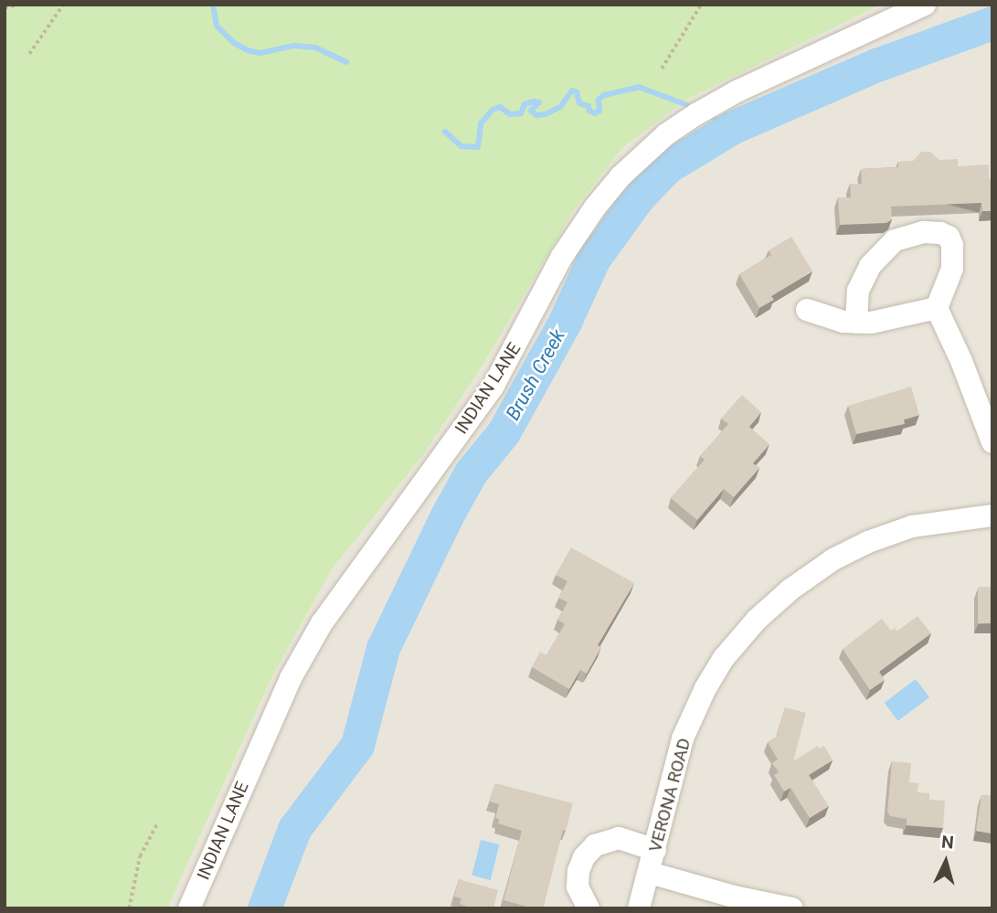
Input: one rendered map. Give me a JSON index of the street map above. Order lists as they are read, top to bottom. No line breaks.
{"streets":{"street":["INDIAN LANE","VERONA ROAD"]},"water":["Brush Creek"],"north":"top"}
